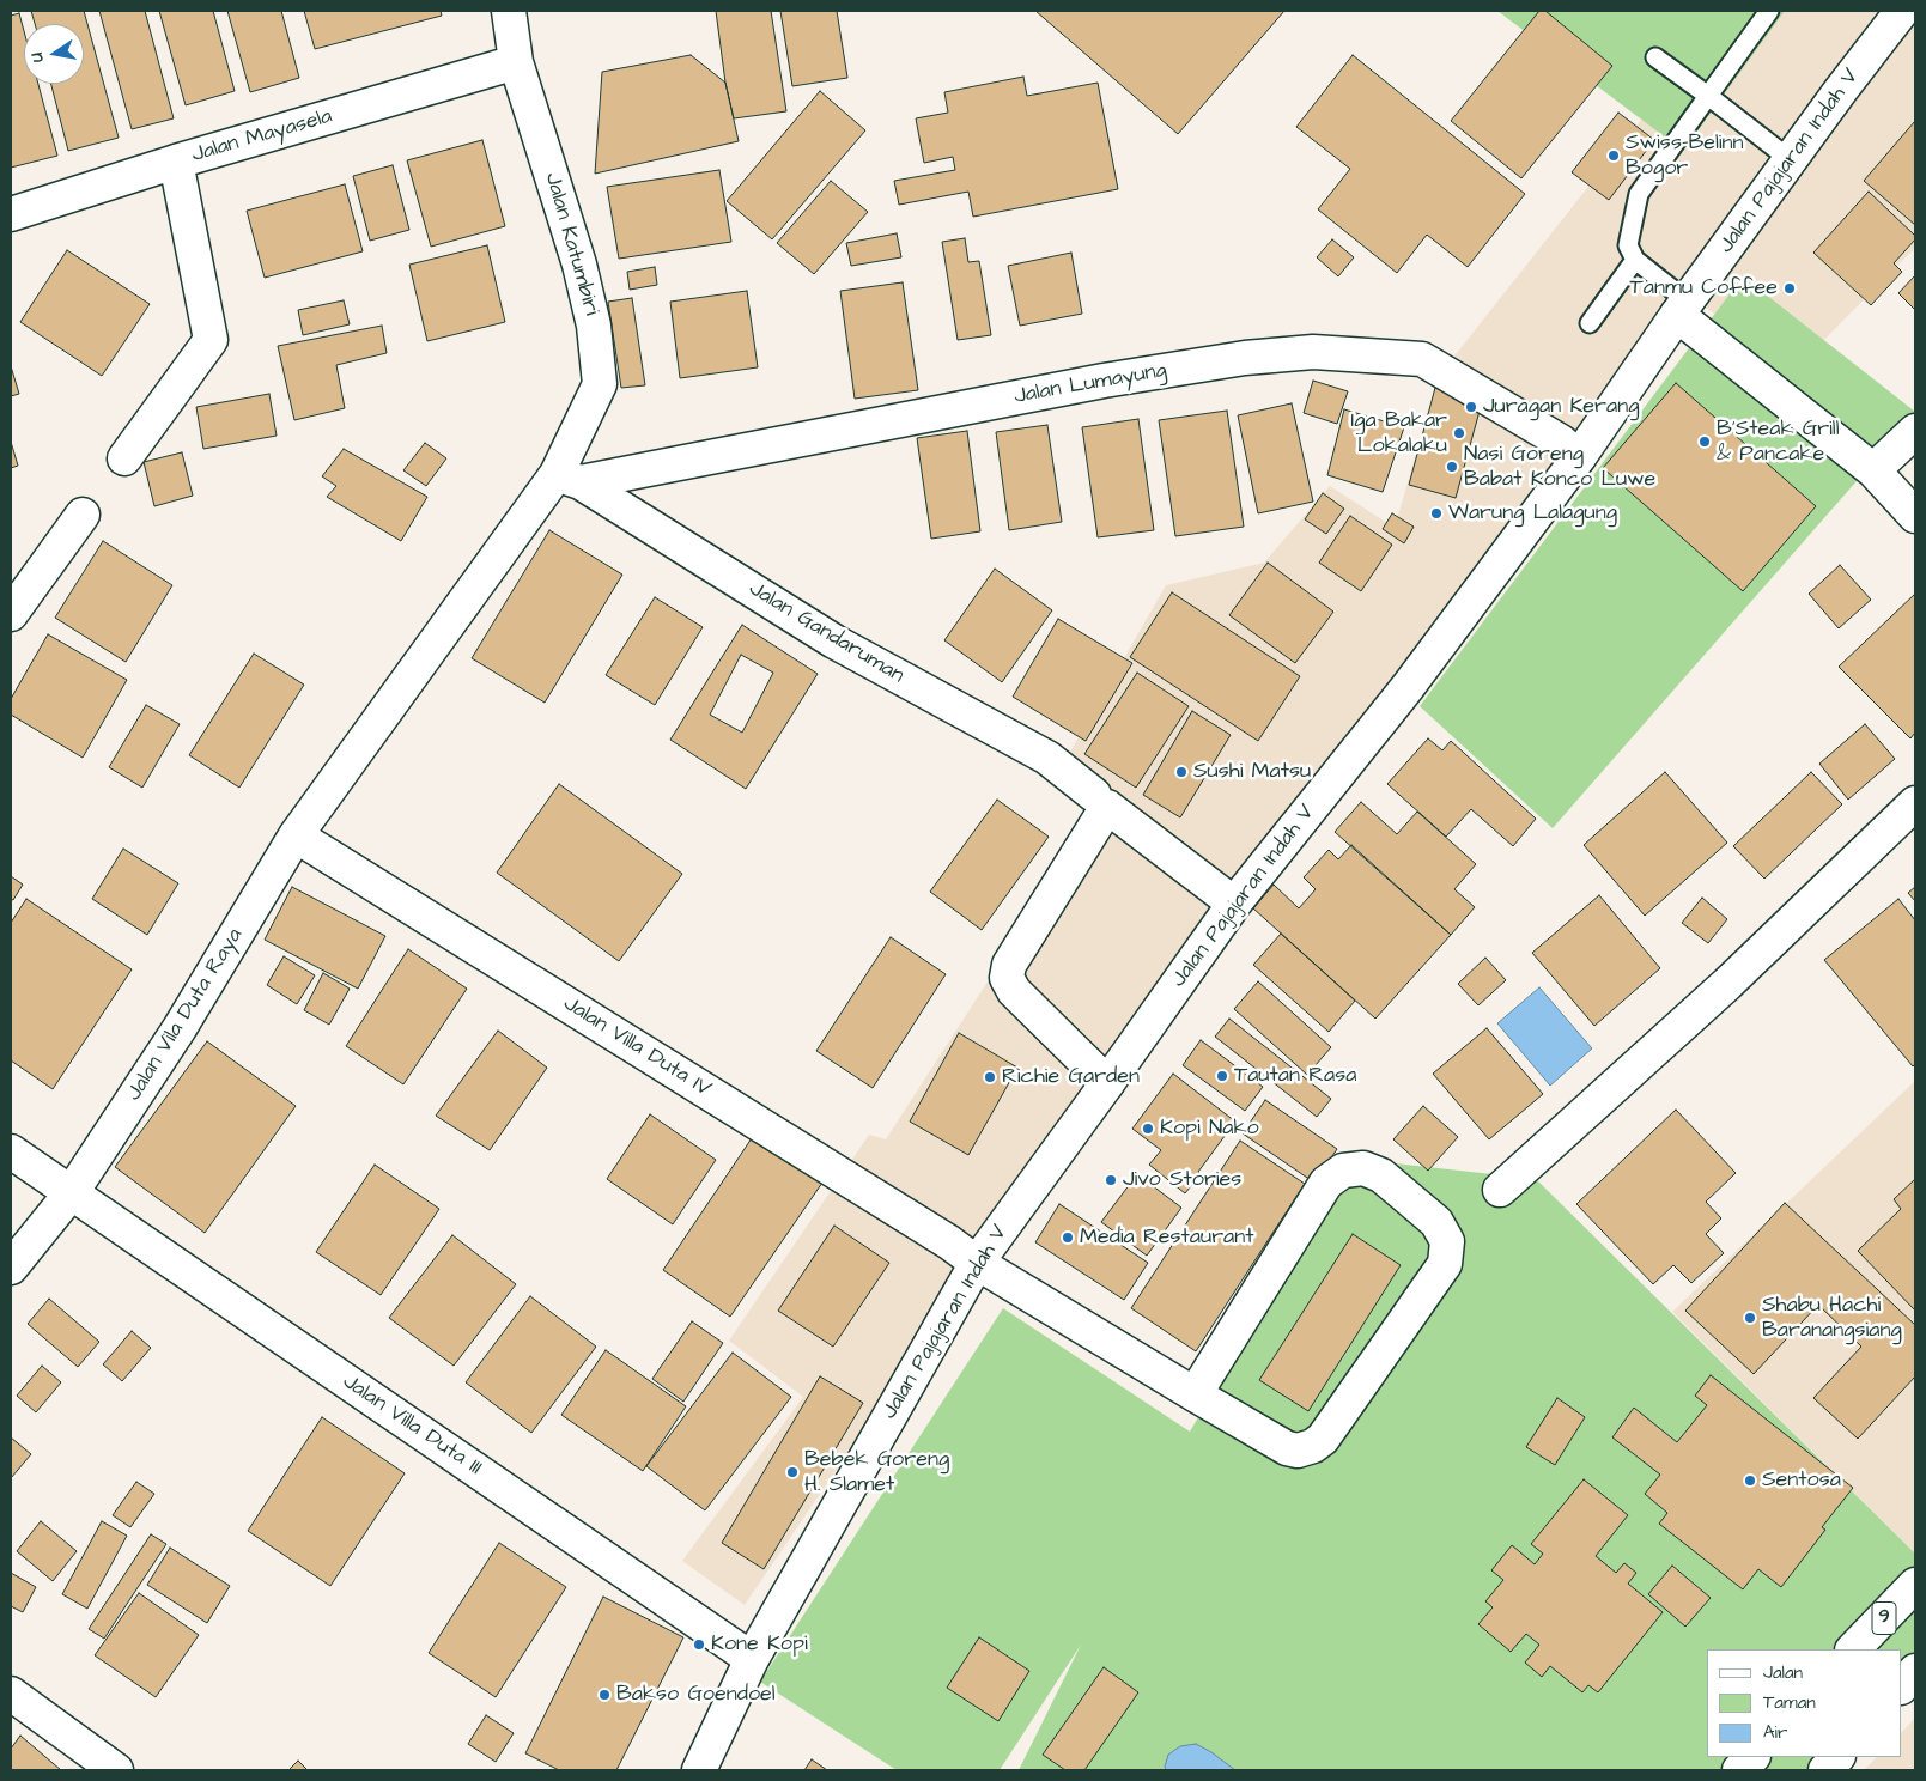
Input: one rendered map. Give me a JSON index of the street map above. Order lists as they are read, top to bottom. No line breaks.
{"streets":{"main road":["Jalan Mayasela","Jalan Pajajaran Indah V","Jalan Katumbiri","Jalan Lumayung","Jalan Gandaruman","Jalan Vila Duta Raya","Jalan Villa Duta IV","Jalan Villa Duta III","9"]},"crossings":[["Jalan Mayasela","Jalan Katumbiri"],["Jalan Pajajaran Indah V","Jalan Lumayung"],["Jalan Pajajaran Indah V","Jalan Gandaruman"],["Jalan Pajajaran Indah V","Jalan Villa Duta IV"],["Jalan Pajajaran Indah V","Jalan Villa Duta III"],["Jalan Katumbiri","Jalan Lumayung"],["Jalan Katumbiri","Jalan Gandaruman"],["Jalan Katumbiri","Jalan Vila Duta Raya"],["Jalan Katumbiri","Jalan Villa Duta IV"],["Jalan Lumayung","Jalan Gandaruman"],["Jalan Vila Duta Raya","Jalan Villa Duta IV"],["Jalan Vila Duta Raya","Jalan Villa Duta III"]],"places":["Swiss-Belinn Bogor","Tanmu Coffee","Juragan Kerang","Iga Bakar Lokalaku","B'Steak Grill & Pancake","Nasi Goreng Babat Konco Luwe","Warung Lalagung","Sushi Matsu","Tautan Rasa","Richie Garden","Kopi Nako","Jivo Stories","Media Restaurant","Shabu Hachi Baranangsiang","Bebek Goreng H. Slamet","Sentosa","Kone Kopi","Bakso Goendoel"],"legend":["Jalan","Taman","Air"],"north":"left"}
